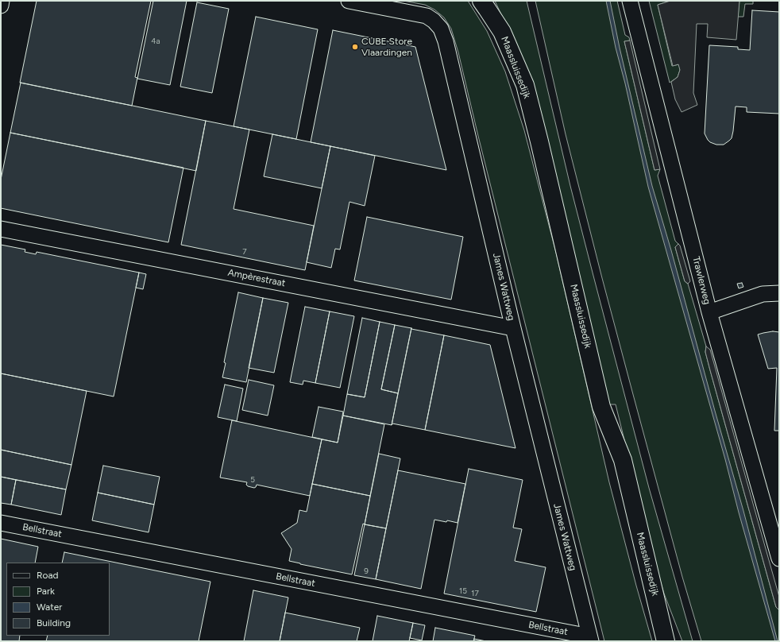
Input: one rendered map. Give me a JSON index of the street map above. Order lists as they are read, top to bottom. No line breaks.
{"streets":{"street":["Maassluissedijk","Ampèrestraat","Trawlerweg","James Wattweg","Bellstraat"]},"crossings":[["Ampèrestraat","James Wattweg"],["James Wattweg","Bellstraat"]],"places":["CUBE Store Vlaardingen"],"house_numbers":["4a","7","5","9","15","17"],"legend":["Road","Park","Water","Building"]}
